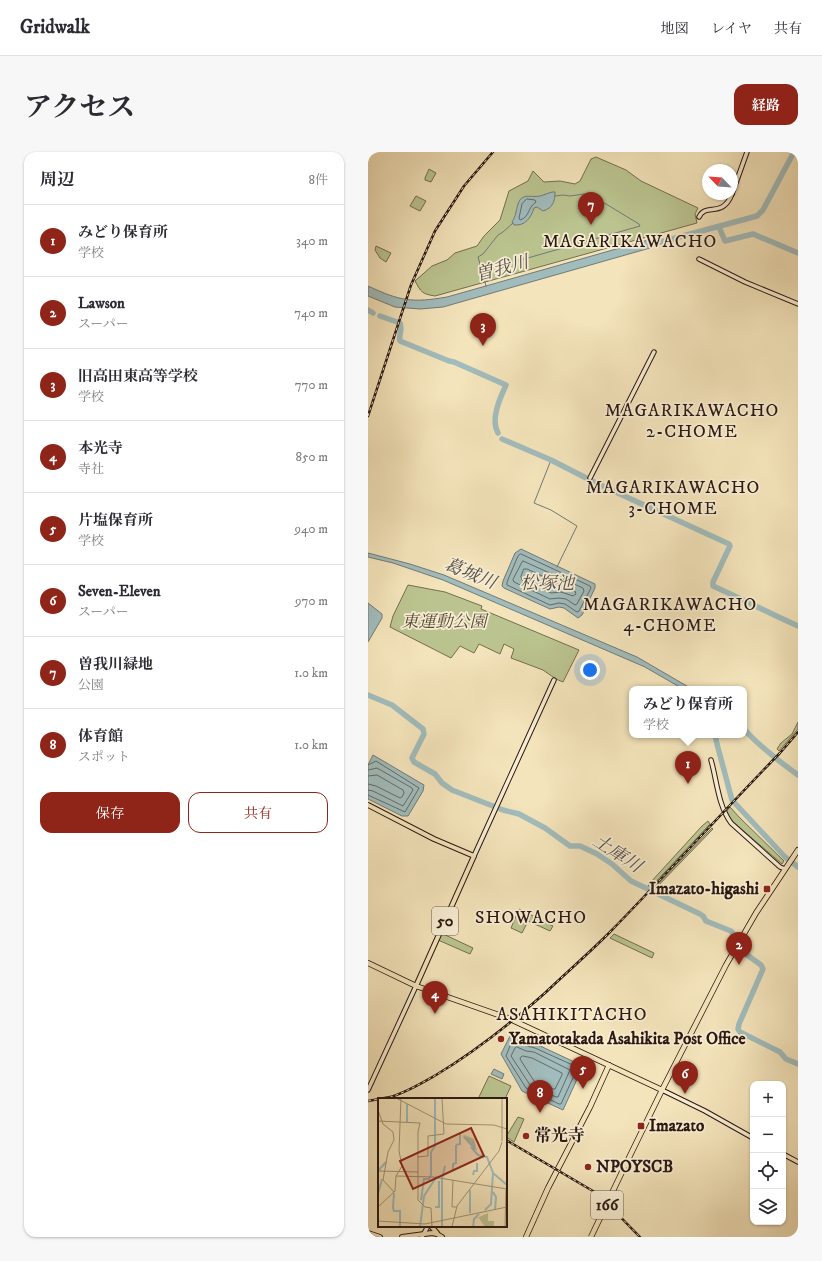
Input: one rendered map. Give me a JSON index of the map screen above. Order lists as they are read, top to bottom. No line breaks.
{"streets":{"highway":["166"],"main road":["50"]},"districts":["MAGARIKAWACHO","MAGARIKAWACHO 2-CHOME","MAGARIKAWACHO 3-CHOME","MAGARIKAWACHO 4-CHOME","SHOWACHO","ASAHIKITACHO"],"water":["曽我川","葛城川","松塚池","土庫川"],"parks":["東運動公園"],"places":{"transit":["Imazato-higashi","Imazato"],"other":["Yamatotakada Asahikita Post Office","常光寺","NPOYSCB"]},"north":"top left","page":{"header":"Gridwalk","nav":["地図","レイヤ","共有"],"title":"アクセス","buttons":["経路",["保存","共有"]],"heading":["周辺","8件"],"pins":["7","3","1","2","4","5","6","8"],"list":[{"mark":"1","name":"みどり保育所","note":"学校","value":"340 m"},{"mark":"2","name":"Lawson","note":"スーパー","value":"740 m"},{"mark":"3","name":"旧高田東高等学校","note":"学校","value":"770 m"},{"mark":"4","name":"本光寺","note":"寺社","value":"850 m"},{"mark":"5","name":"片塩保育所","note":"学校","value":"940 m"},{"mark":"6","name":"Seven-Eleven","note":"スーパー","value":"970 m"},{"mark":"7","name":"曽我川緑地","note":"公園","value":"1.0 km"},{"mark":"8","name":"体育館","note":"スポット","value":"1.0 km"}],"popup":["みどり保育所","学校"],"map_buttons":["+","−"]}}
